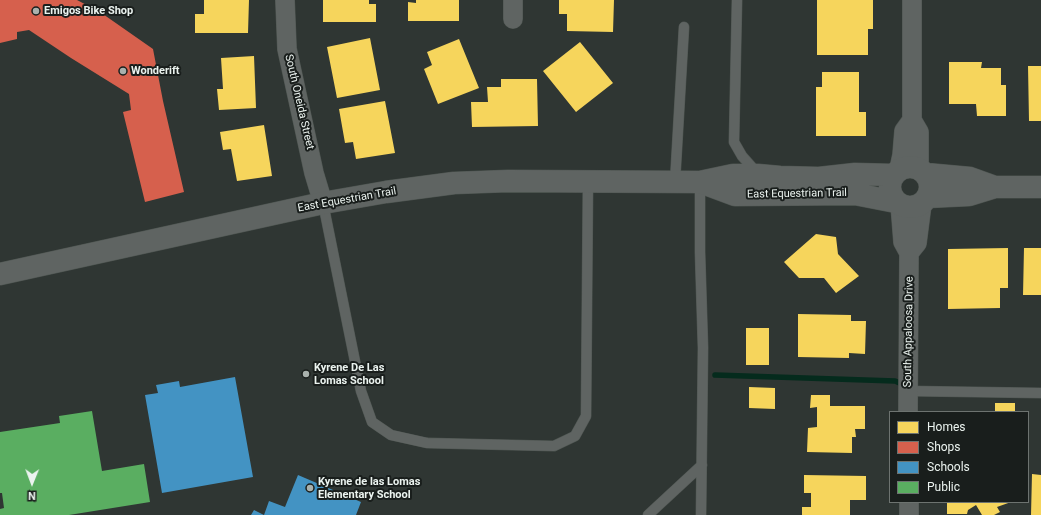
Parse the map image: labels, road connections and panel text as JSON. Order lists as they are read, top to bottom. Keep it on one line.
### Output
{"streets":{"street":["South Oneida Street","East Equestrian Trail","South Appaloosa Drive"]},"crossings":[["South Oneida Street","East Equestrian Trail"],["East Equestrian Trail","South Appaloosa Drive"]],"places":["Emigos Bike Shop","Wonderift","Kyrene De Las Lomas School","Kyrene de las Lomas Elementary School"],"legend":["Homes","Shops","Schools","Public"],"north":"bottom"}
